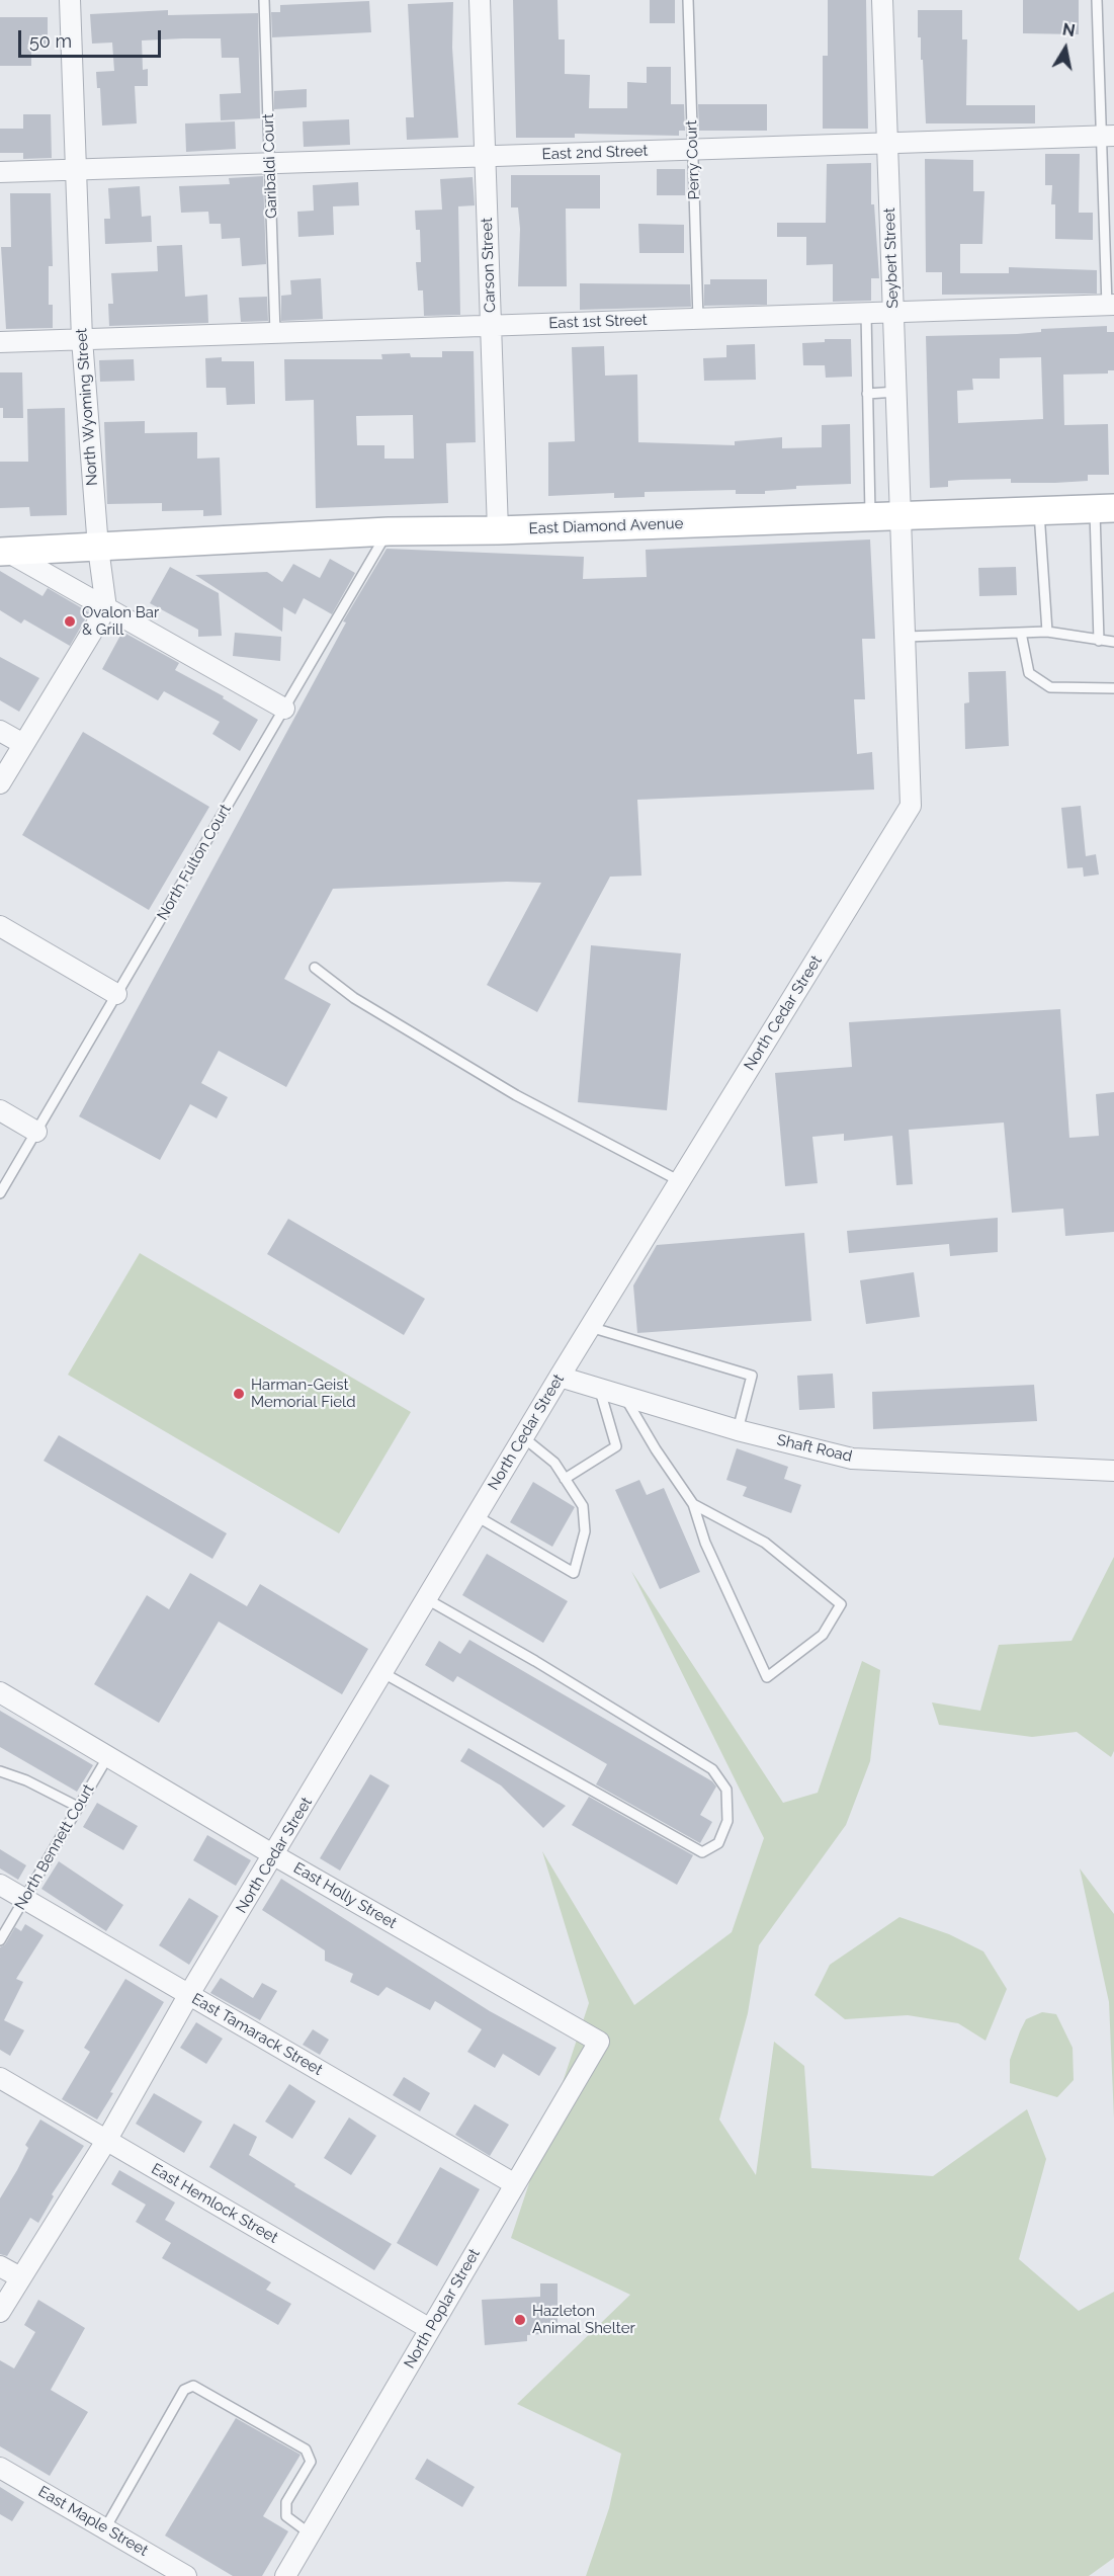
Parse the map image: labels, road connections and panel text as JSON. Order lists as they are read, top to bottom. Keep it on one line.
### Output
{"streets":{"street":["East 2nd Street","Seybert Street","Carson Street","East 1st Street","North Wyoming Street","East Diamond Avenue","North Cedar Street","Shaft Road","East Holly Street","East Tamarack Street","East Hemlock Street","North Poplar Street","East Maple Street"],"lane":["Perry Court","Garibaldi Court","North Fulton Court","North Bennett Court"]},"crossings":[["East 2nd Street","Perry Court"],["East 2nd Street","Garibaldi Court"],["East 2nd Street","Seybert Street"],["East 2nd Street","Carson Street"],["East 2nd Street","North Wyoming Street"],["Perry Court","East 1st Street"],["Garibaldi Court","East 1st Street"],["Seybert Street","East 1st Street"],["Seybert Street","East Diamond Avenue"],["Seybert Street","North Cedar Street"],["Carson Street","East 1st Street"],["Carson Street","East Diamond Avenue"],["East 1st Street","North Wyoming Street"],["North Wyoming Street","East Diamond Avenue"],["East Diamond Avenue","North Fulton Court"],["East Diamond Avenue","North Cedar Street"],["North Cedar Street","Shaft Road"],["North Cedar Street","East Holly Street"],["North Cedar Street","East Tamarack Street"],["North Cedar Street","East Hemlock Street"],["North Bennett Court","East Holly Street"],["North Bennett Court","East Tamarack Street"],["East Holly Street","North Poplar Street"],["East Tamarack Street","North Poplar Street"],["East Hemlock Street","North Poplar Street"]],"places":["Ovalon Bar & Grill","Harman-Geist Memorial Field","Hazleton Animal Shelter"],"scale_bar":"50 m","north":"top"}
